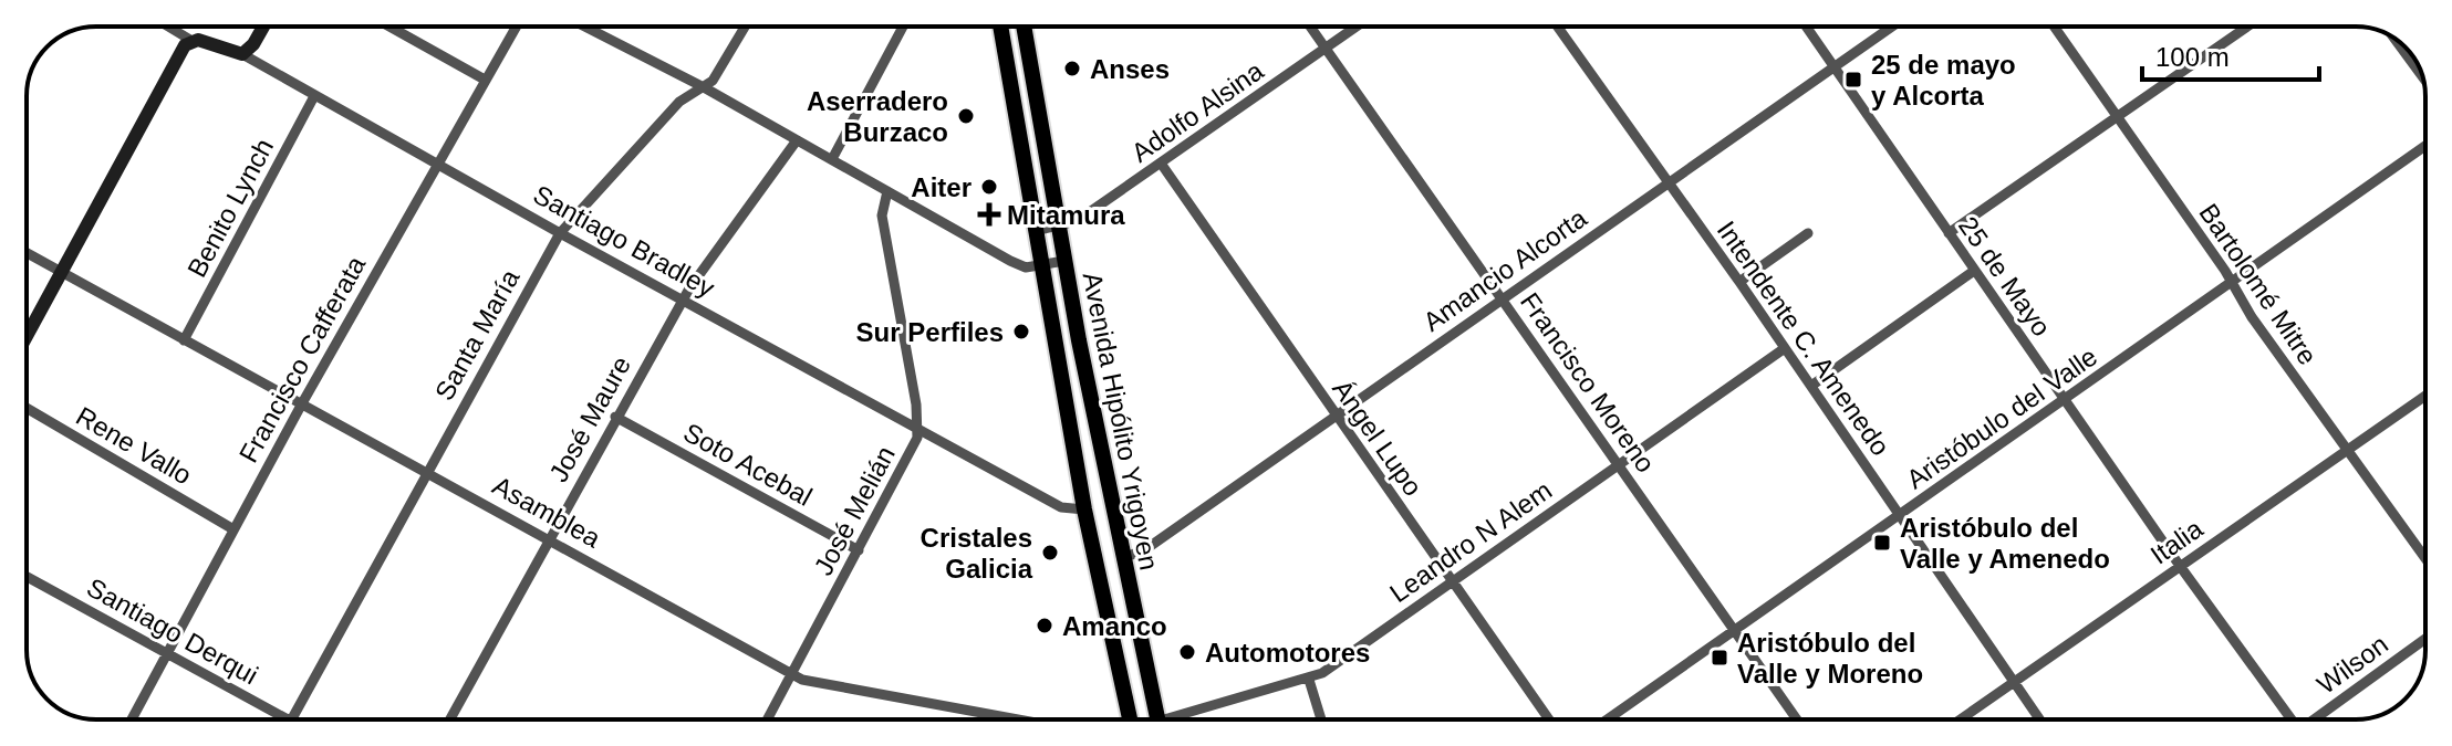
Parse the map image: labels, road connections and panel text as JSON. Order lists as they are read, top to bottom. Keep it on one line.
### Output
{"streets":{"main road":["Avenida Hipólito Yrigoyen"],"street":["Adolfo Alsina","Benito Lynch","Santiago Bradley","Amancio Alcorta","25 de Mayo","Bartolomé Mitre","Santa María","Intendente C. Amenedo","Francisco Cafferata","Francisco Moreno","Aristóbulo del Valle","José Maure","Ángel Lupo","Rene Vallo","Soto Acebal","José Melián","Asamblea","Leandro N Alem","Italia","Santiago Derqui","Wilson"]},"crossings":[["Adolfo Alsina","Francisco Moreno"],["Adolfo Alsina","Avenida Hipólito Yrigoyen"],["Adolfo Alsina","Ángel Lupo"],["Benito Lynch","Santiago Bradley"],["Benito Lynch","Asamblea"],["Santiago Bradley","Santa María"],["Santiago Bradley","Francisco Cafferata"],["Santiago Bradley","José Maure"],["Santiago Bradley","Avenida Hipólito Yrigoyen"],["Santiago Bradley","José Melián"],["Amancio Alcorta","25 de Mayo"],["Amancio Alcorta","Intendente C. Amenedo"],["Amancio Alcorta","Francisco Moreno"],["Amancio Alcorta","Avenida Hipólito Yrigoyen"],["Amancio Alcorta","Ángel Lupo"],["25 de Mayo","Aristóbulo del Valle"],["25 de Mayo","Italia"],["Bartolomé Mitre","Aristóbulo del Valle"],["Bartolomé Mitre","Italia"],["Santa María","Asamblea"],["Intendente C. Amenedo","Aristóbulo del Valle"],["Intendente C. Amenedo","Leandro N Alem"],["Intendente C. Amenedo","Italia"],["Francisco Cafferata","Rene Vallo"],["Francisco Cafferata","Asamblea"],["Francisco Cafferata","Santiago Derqui"],["Francisco Moreno","Aristóbulo del Valle"],["Francisco Moreno","Leandro N Alem"],["José Maure","Soto Acebal"],["José Maure","Asamblea"],["Ángel Lupo","Leandro N Alem"],["Soto Acebal","José Melián"],["José Melián","Asamblea"]],"places":{"other":["Anses","Aserradero Burzaco","Aiter","Sur Perfiles","Cristales Galicia","Amanco","Automotores"],"transit":["25 de mayo y Alcorta","Aristóbulo del Valle y Amenedo","Aristóbulo del Valle y Moreno"],"health":["Mitamura"]},"scale_bar":"100 m"}
